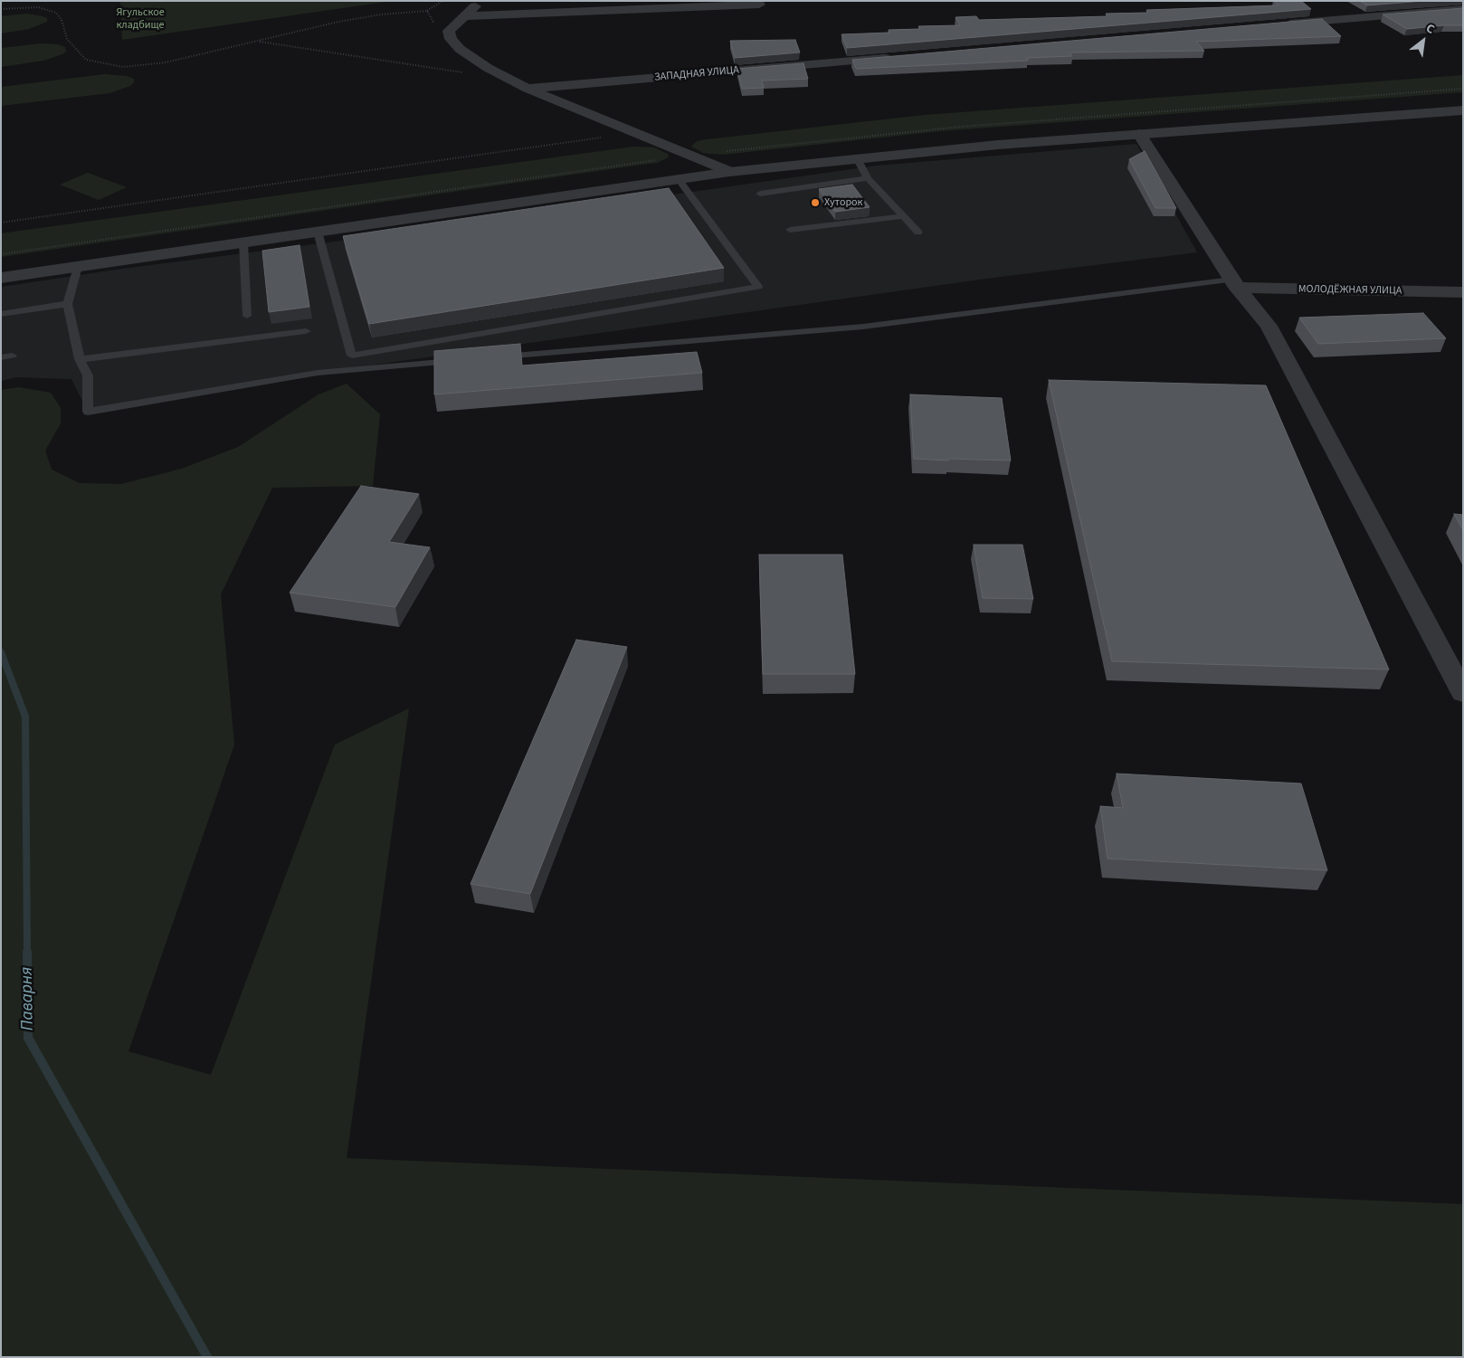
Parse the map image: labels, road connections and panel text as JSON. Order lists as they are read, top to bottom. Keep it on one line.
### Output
{"streets":{"street":["ЗАПАДНАЯ УЛИЦА","МОЛОДЁЖНАЯ УЛИЦА"]},"water":["Паварня"],"parks":["Ягульское кладбище"],"places":["Хуторок"],"north":"top right"}
